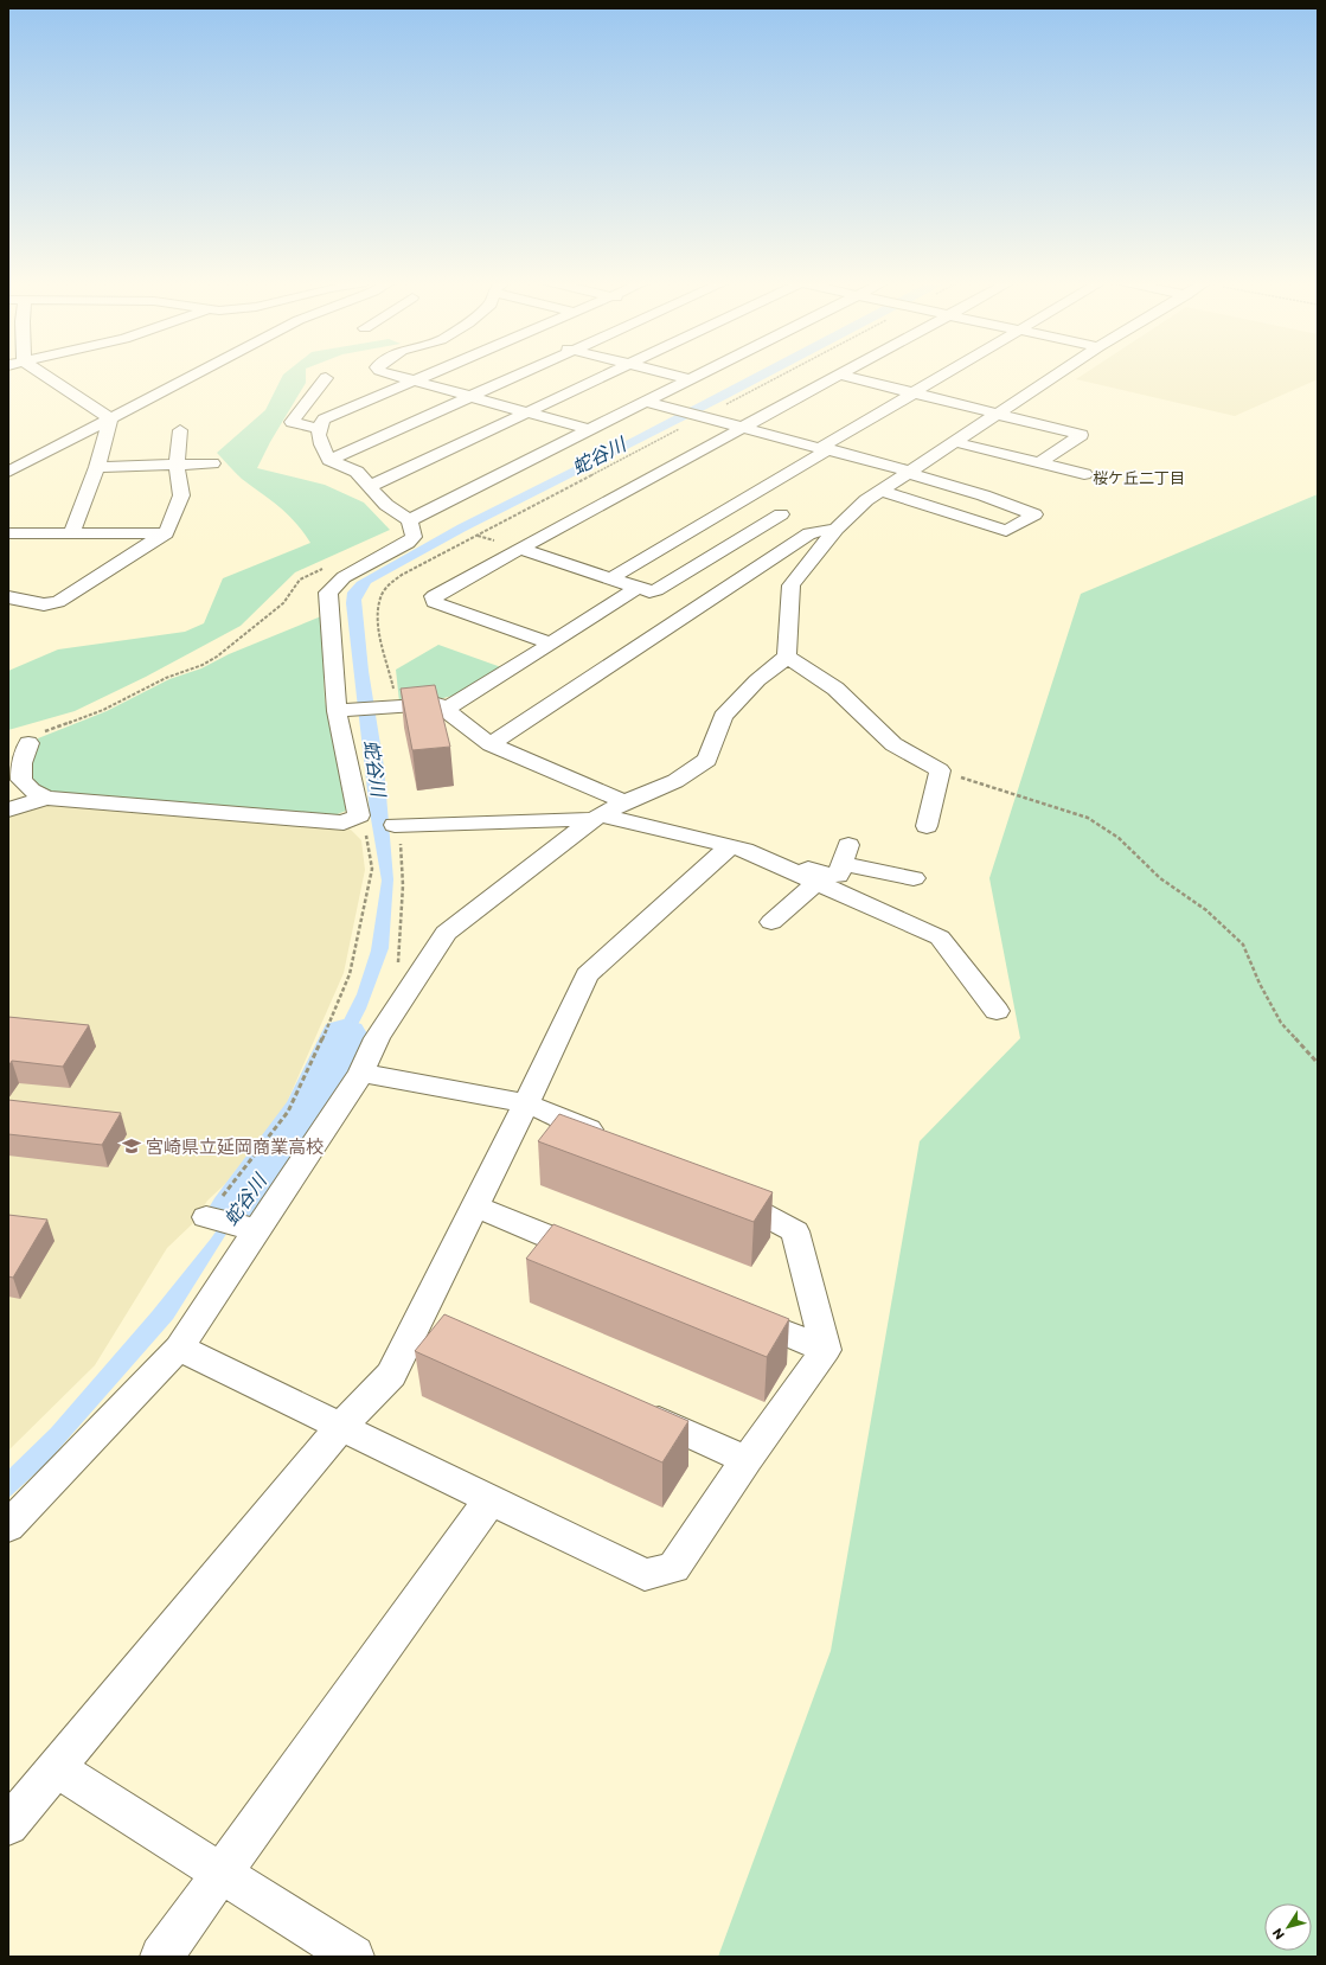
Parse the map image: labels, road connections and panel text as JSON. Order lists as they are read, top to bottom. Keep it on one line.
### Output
{"districts":["桜ケ丘二丁目"],"water":["蛇谷川"],"places":{"school or university":["宮崎県立延岡商業高校"]},"north":"bottom left"}
